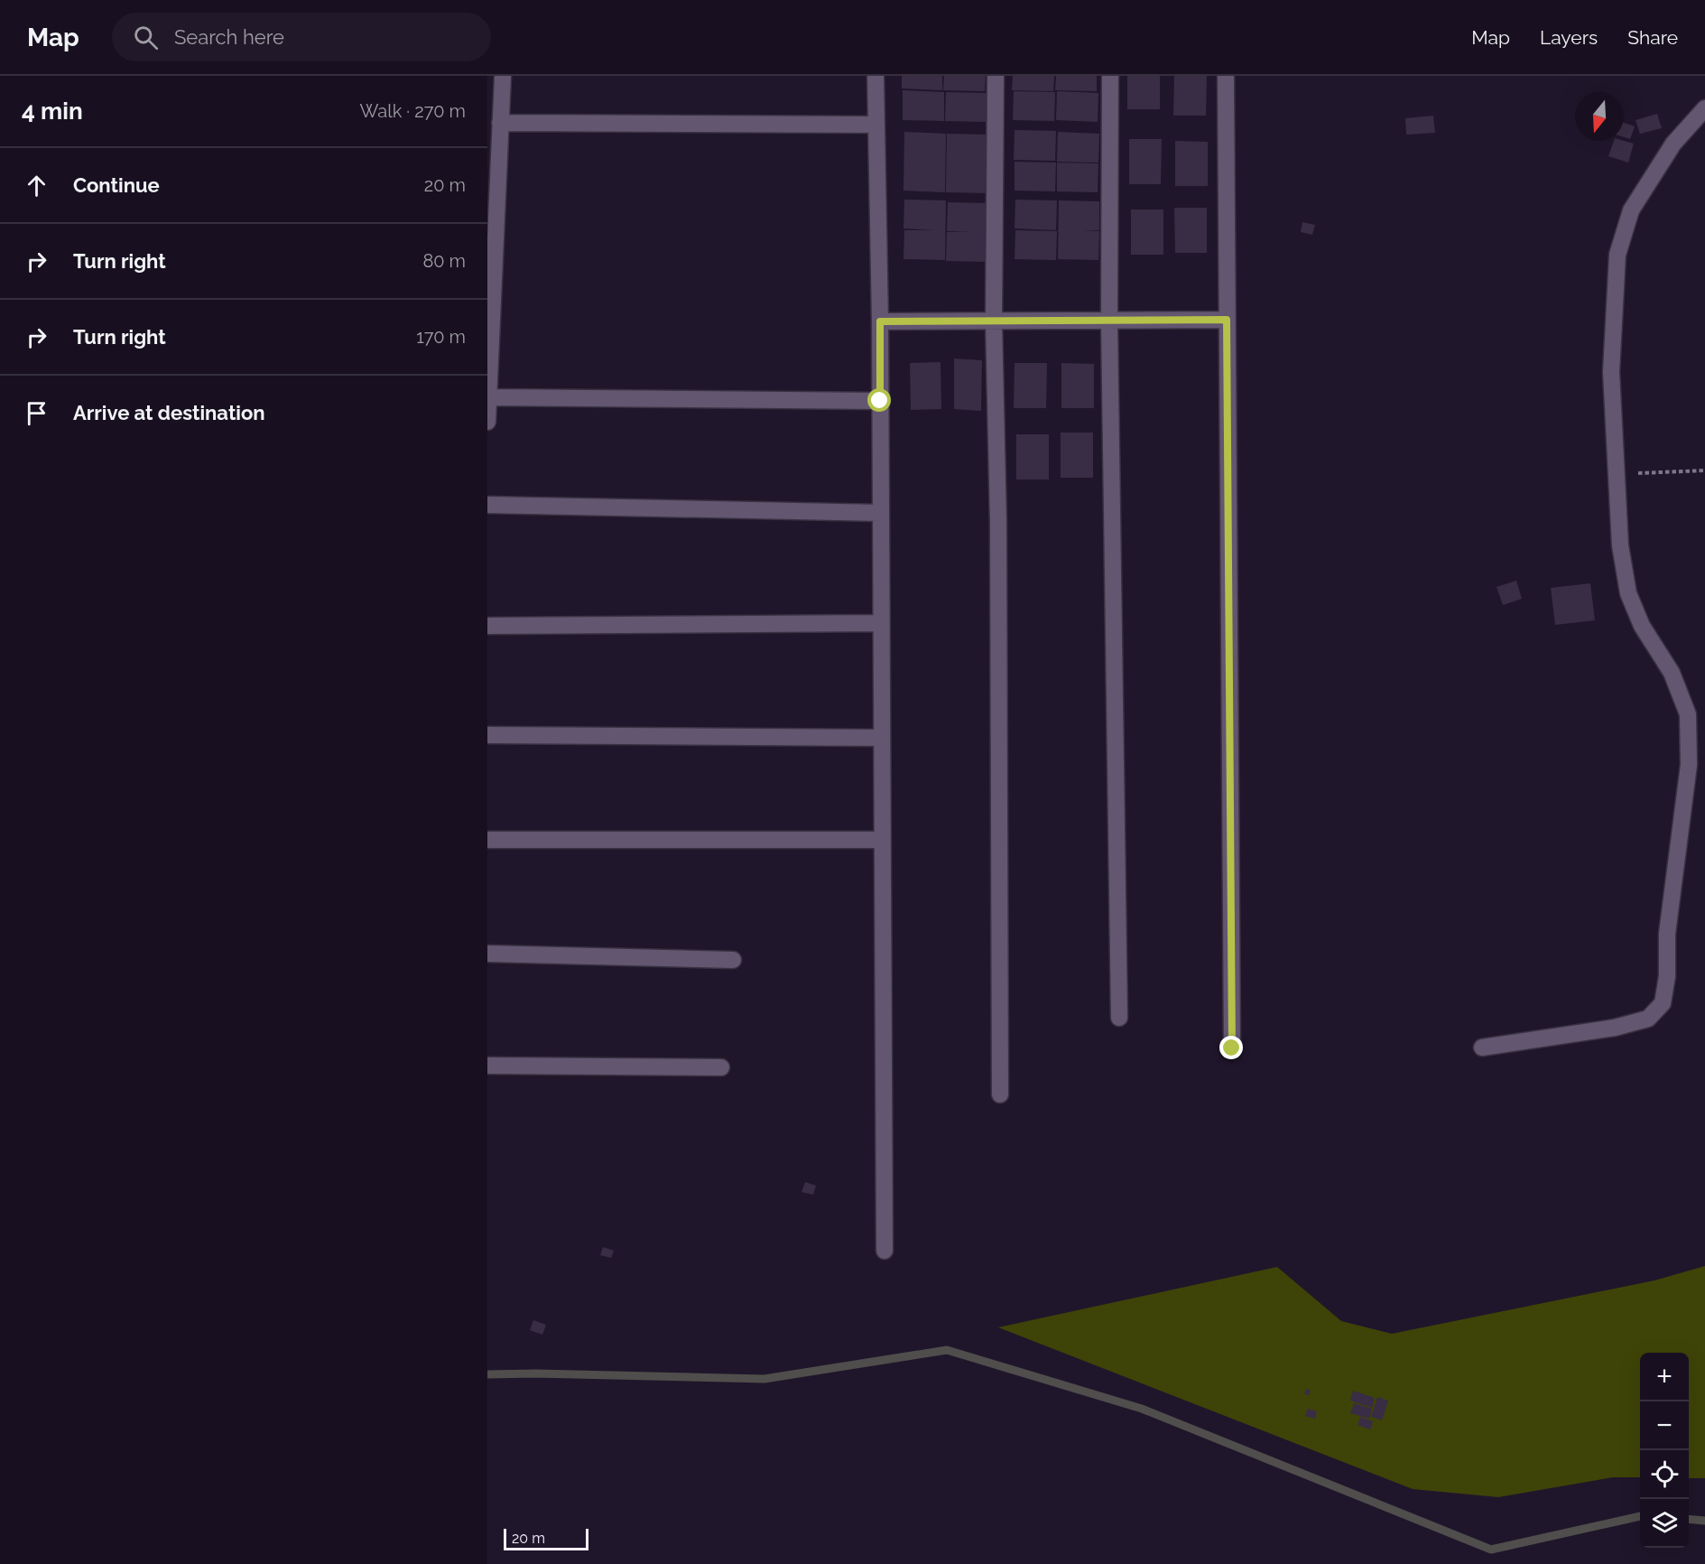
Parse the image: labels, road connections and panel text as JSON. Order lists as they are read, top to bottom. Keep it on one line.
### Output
{"scale_bar":"20 m","north":"bottom","page":{"header":"Map","search":"Search here","nav":["Map","Layers","Share"],"heading":["4 min","Walk · 270 m"],"list":[["Continue","20 m"],["Turn right","80 m"],["Turn right","170 m"],"Arrive at destination"],"map_buttons":["+","−"],"scale":"20 m"}}
